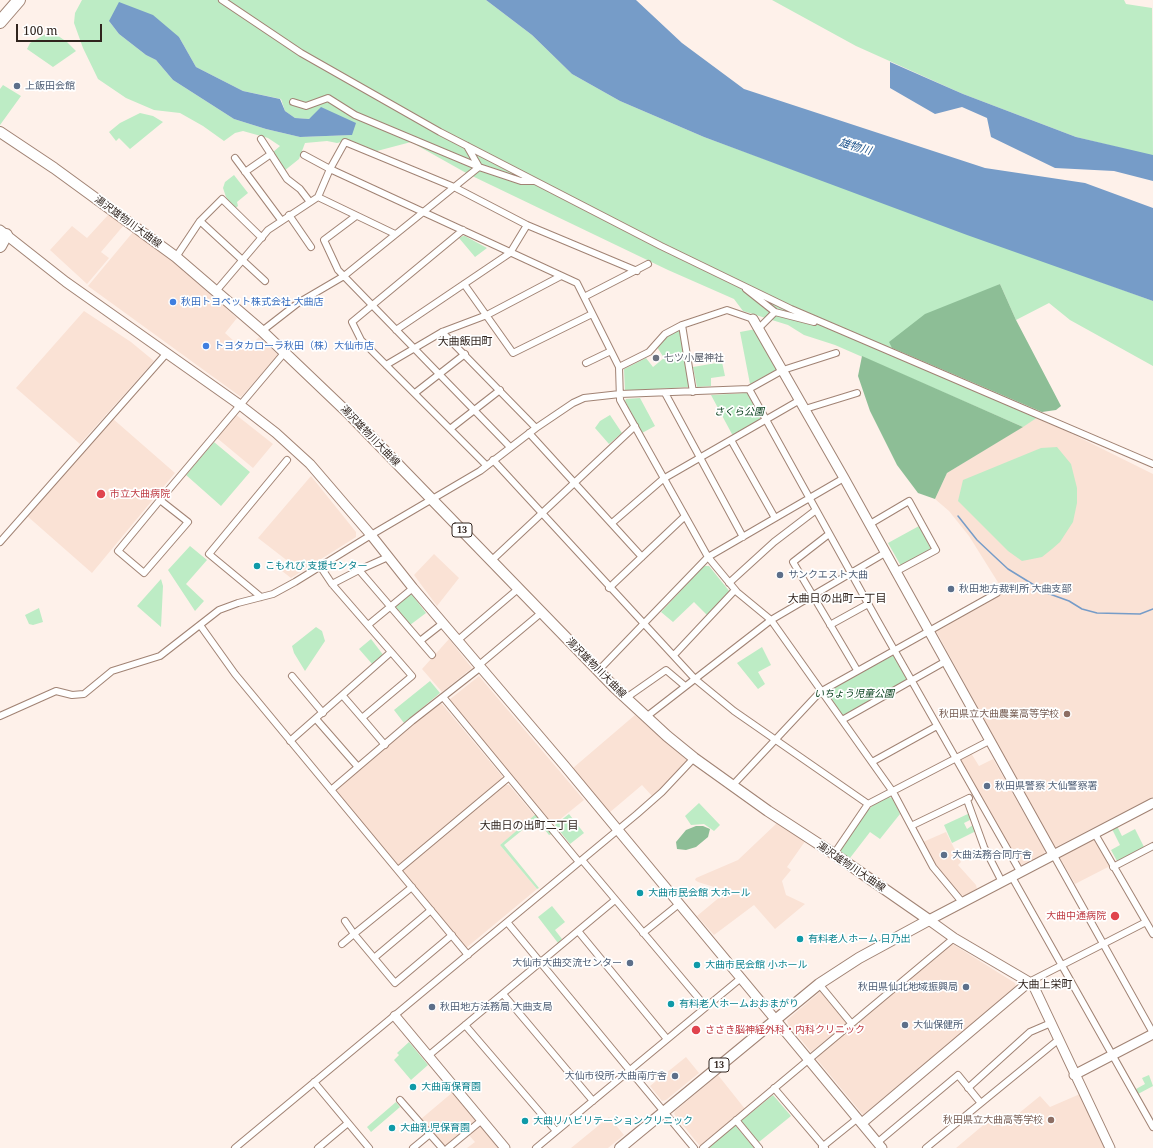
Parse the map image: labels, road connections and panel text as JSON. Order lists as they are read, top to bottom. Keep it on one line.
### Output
{"streets":{"main road":["湯沢雄物川大曲線","13"]},"crossings":[["湯沢雄物川大曲線","13"]],"districts":["大曲飯田町","大曲日の出町一丁目","大曲日の出町二丁目","大曲上栄町"],"water":["雄物川"],"parks":["さくら公園","いちょう児童公園"],"places":["上飯田会館","秋田トヨペット株式会社 大曲店","トヨタカローラ秋田（株）大仙市店","七ツ小屋神社","市立大曲病院","こもれび 支援センター","サンクエスト大曲","秋田地方裁判所 大曲支部","秋田県立大曲農業高等学校","秋田県警察 大仙警察署","大曲法務合同庁舎","大曲市民会館 大ホール","大曲中通病院","有料老人ホーム 日乃出","大仙市大曲交流センター","大曲市民会館 小ホール","秋田県仙北地域振興局","有料老人ホームおおまがり","秋田地方法務局 大曲支局","大仙保健所","ささき脳神経外科・内科クリニック","大仙市役所 大曲南庁舎","大曲南保育園","秋田県立大曲高等学校","大曲リハビリテーションクリニック","大曲乳児保育園"],"scale_bar":"100 m"}
